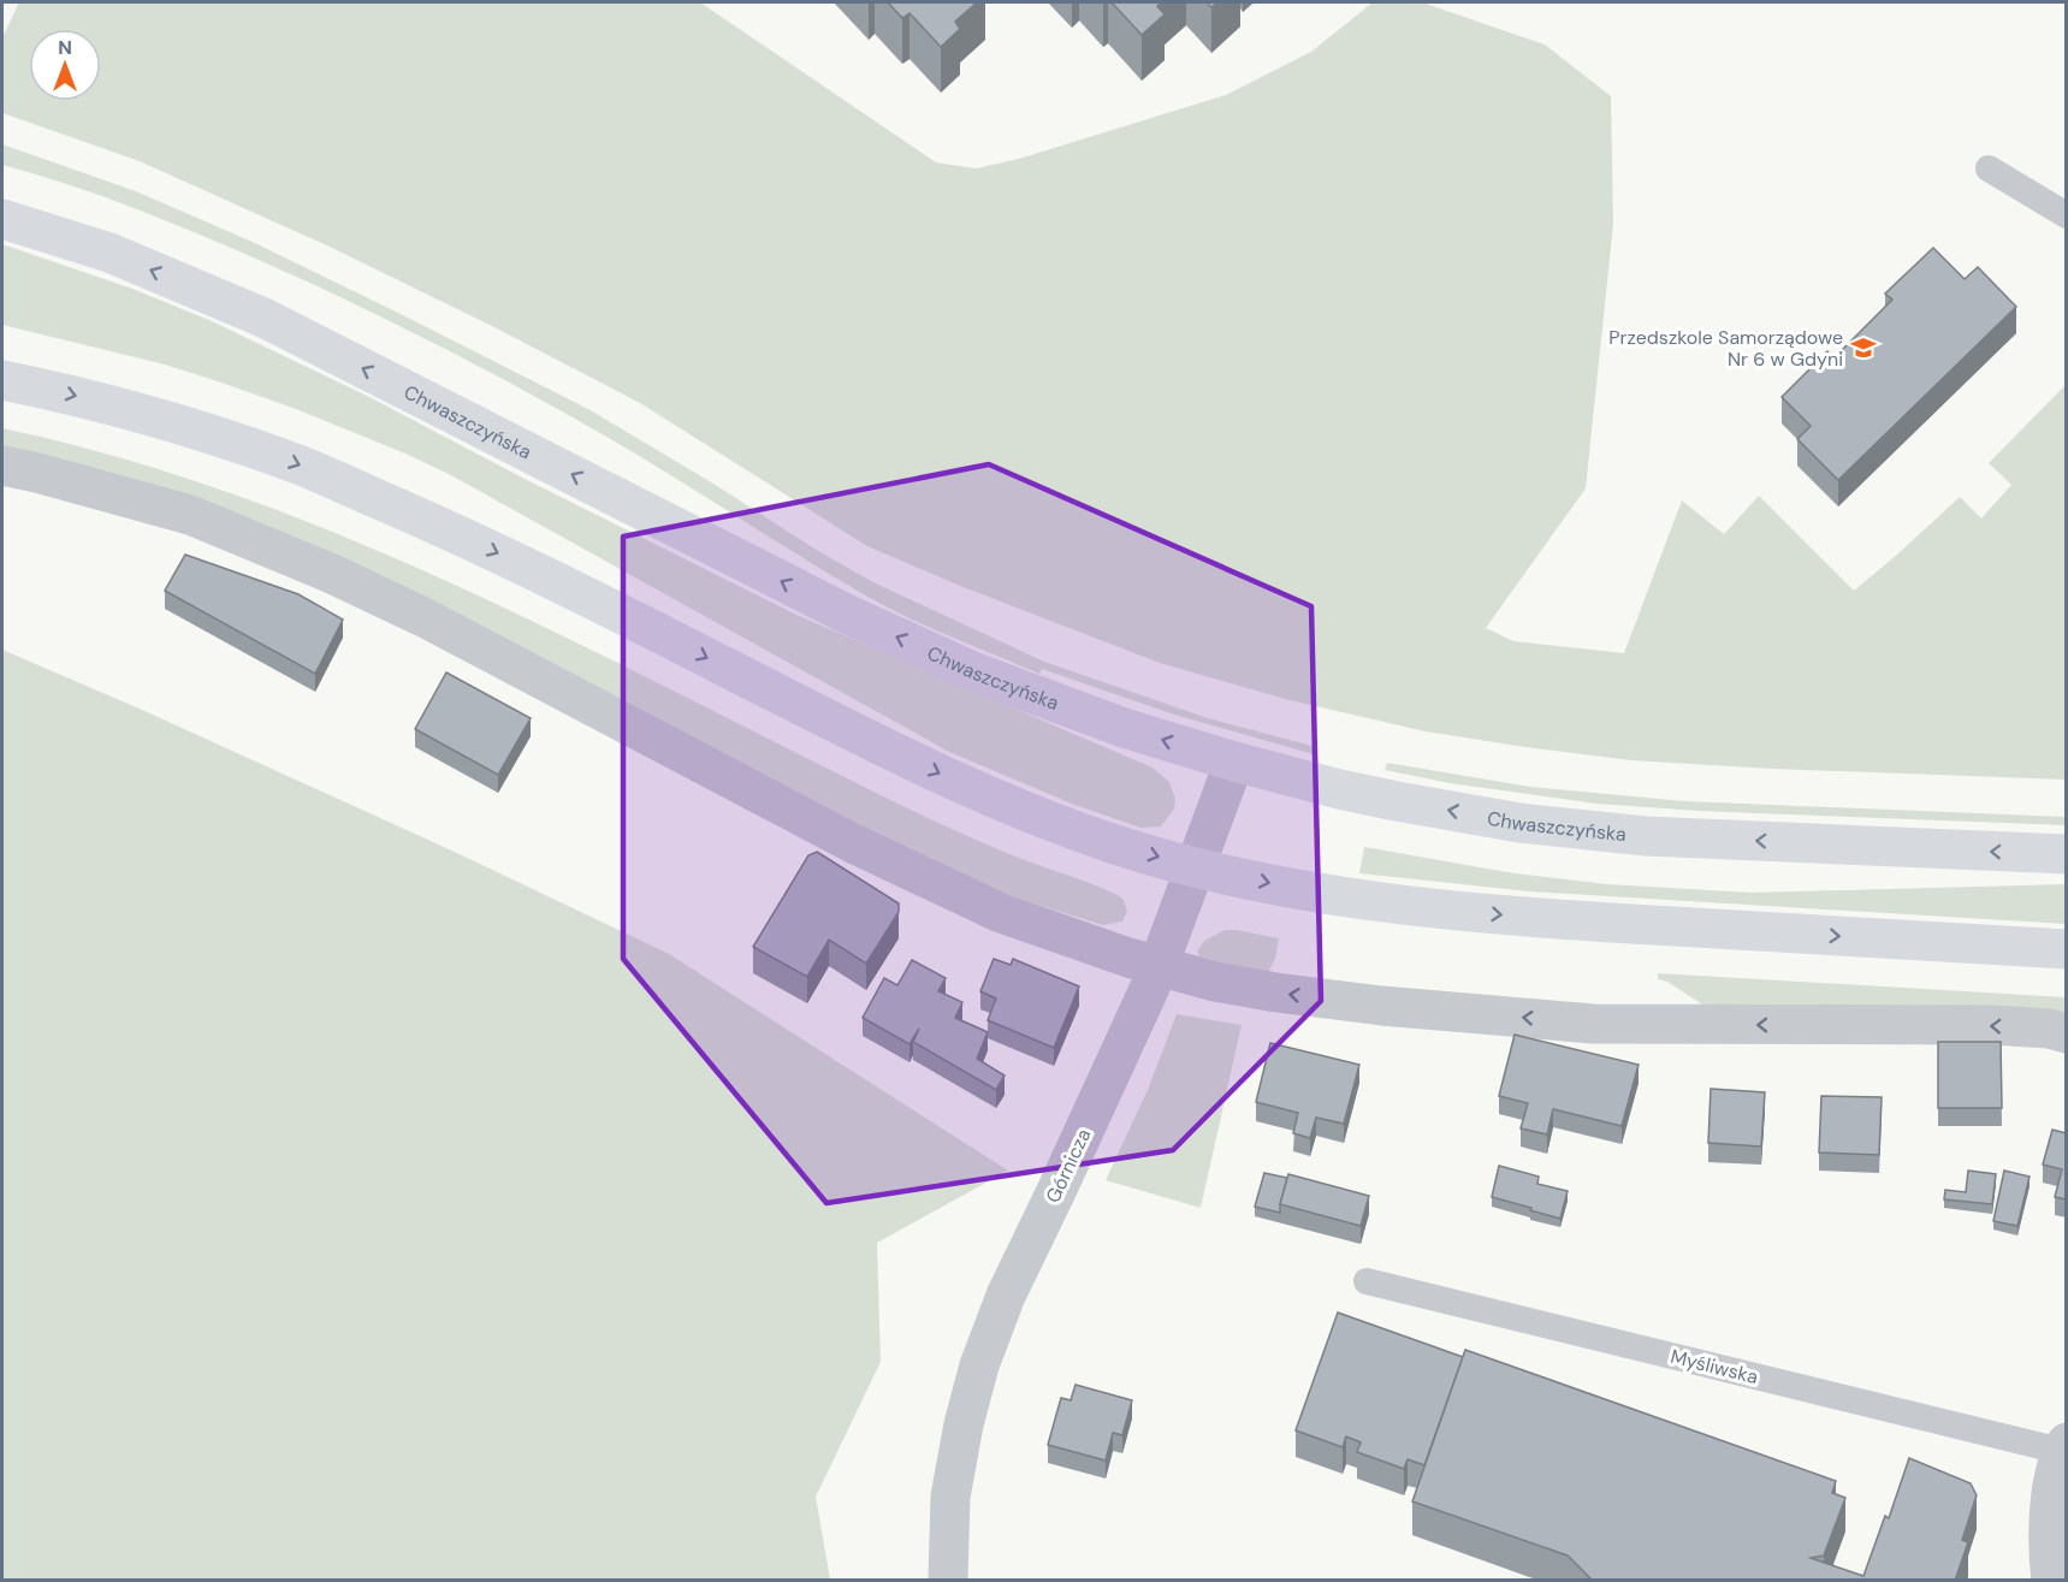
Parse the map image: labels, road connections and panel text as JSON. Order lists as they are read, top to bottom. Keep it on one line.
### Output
{"streets":{"main road":["Chwaszczyńska"],"street":["Górnicza","Myśliwska"]},"crossings":[["Chwaszczyńska","Górnicza"]],"places":{"school or university":["Przedszkole Samorządowe Nr 6 w Gdyni"]},"north":"top"}
